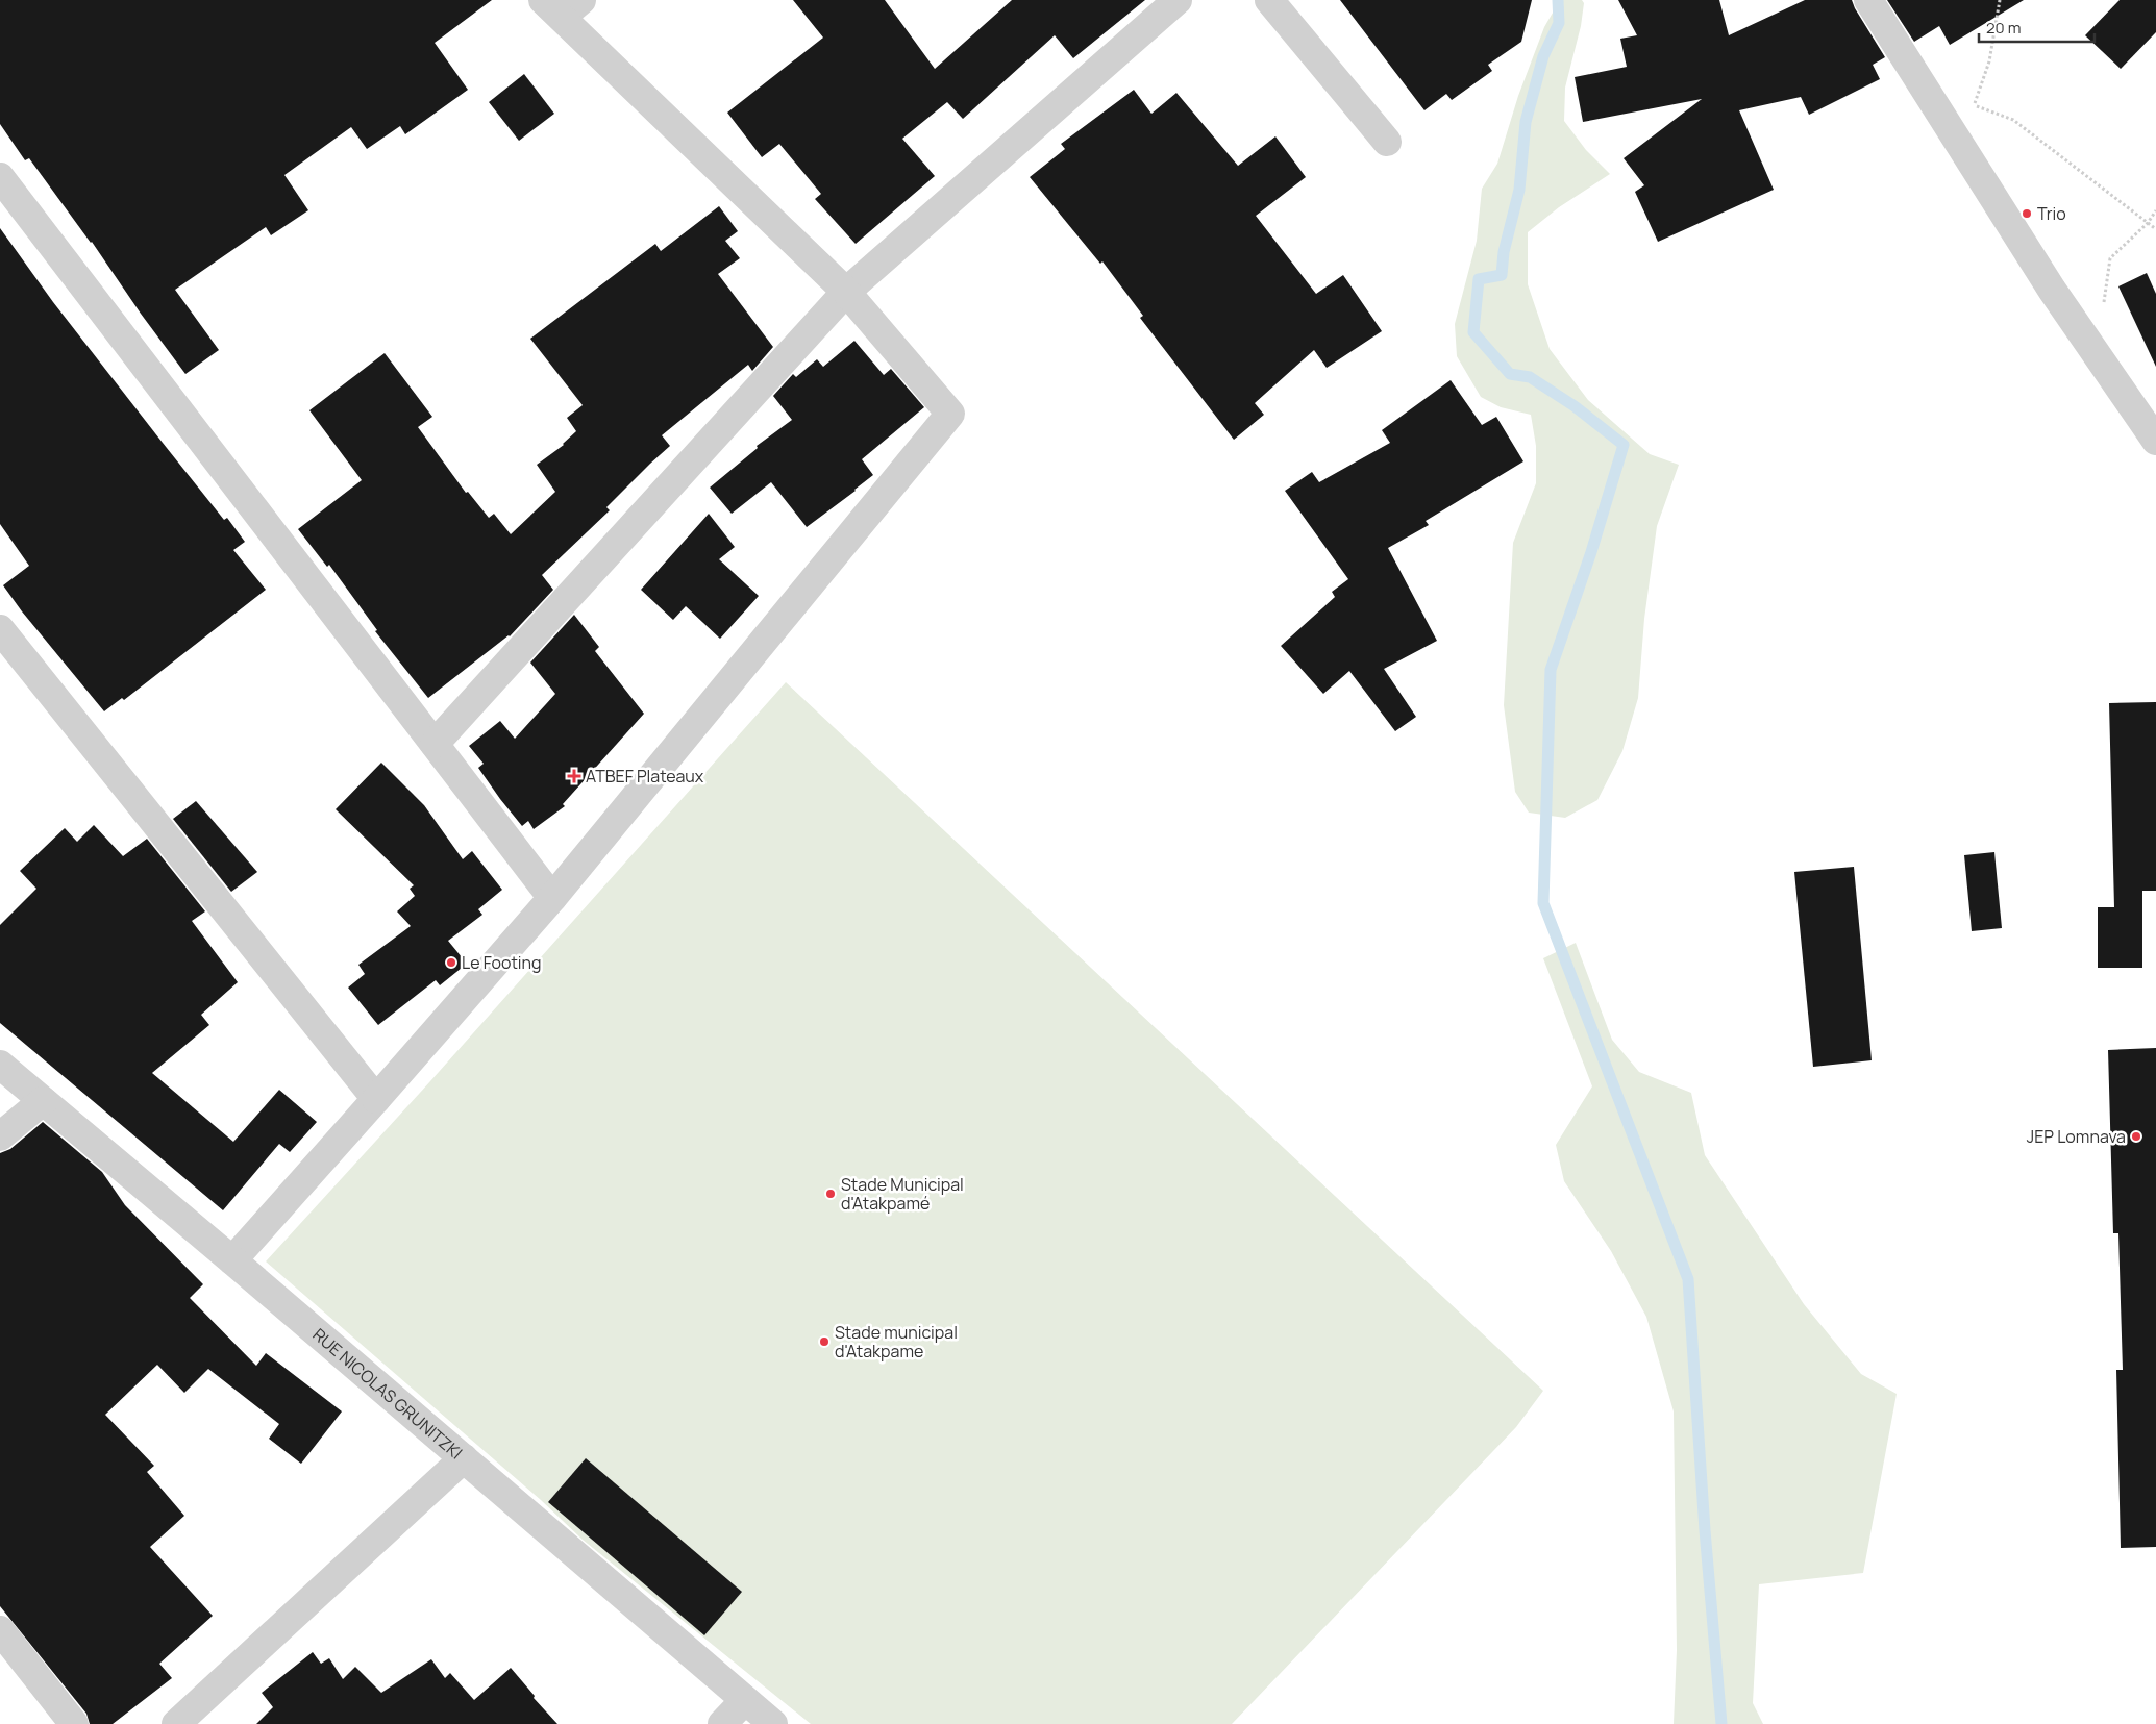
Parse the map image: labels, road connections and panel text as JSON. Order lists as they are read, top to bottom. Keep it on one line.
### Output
{"streets":{"street":["RUE NICOLAS GRUNITZKI"]},"places":{"other":["Trio","Le Footing","JEP Lomnava","Stade Municipal d'Atakpamé","Stade municipal d'Atakpame"],"health":["ATBEF Plateaux"]},"scale_bar":"20 m"}
